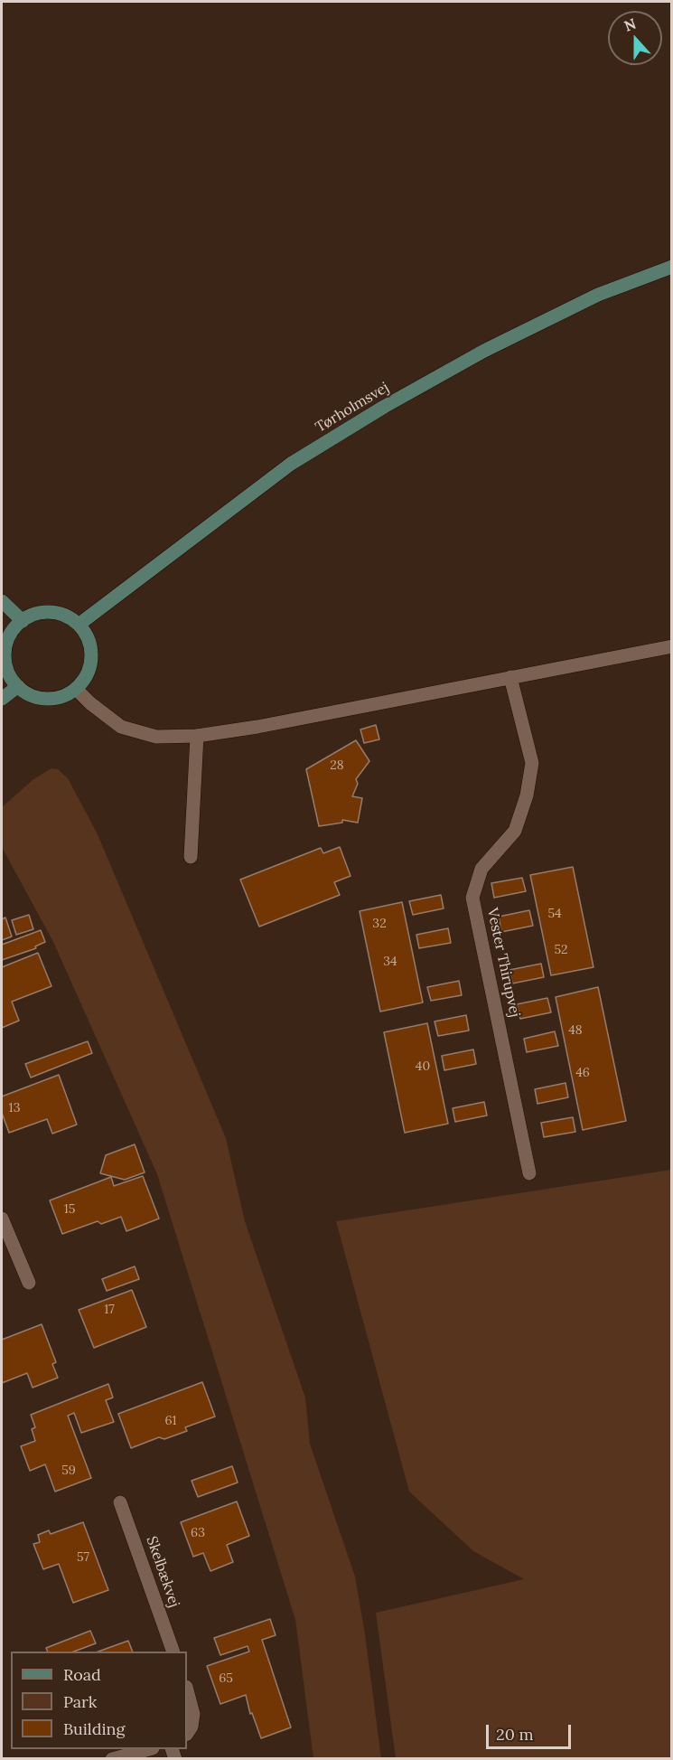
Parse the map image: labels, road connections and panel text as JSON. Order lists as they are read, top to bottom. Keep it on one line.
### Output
{"streets":{"street":["Tørholmsvej","Vester Thirupvej","Skelbækvej"]},"house_numbers":["28","54","32","52","34","48","40","46","13","15","17","61","59","63","57","65"],"legend":["Road","Park","Building"],"scale_bar":"20 m","north":"top"}
